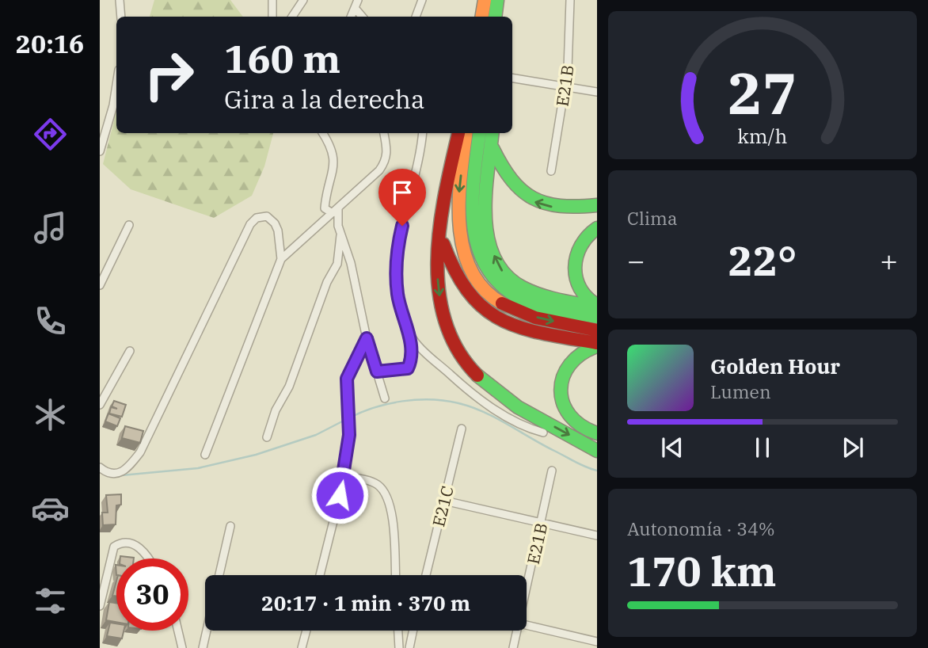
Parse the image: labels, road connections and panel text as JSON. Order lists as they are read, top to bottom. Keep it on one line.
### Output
{"streets":{"street":["E21B","E21C"]},"page":{"tabs":"20:16","turn":["160 m","Gira a la derecha"],"tile":["Clima",["Autonomía · 34%","170 km"]],"heat":["−","22°","+"],"song":["Golden Hour","Lumen"],"limit":"30","trip":"20:17 · 1 min · 370 m","gauge":["27","km/h"]}}
